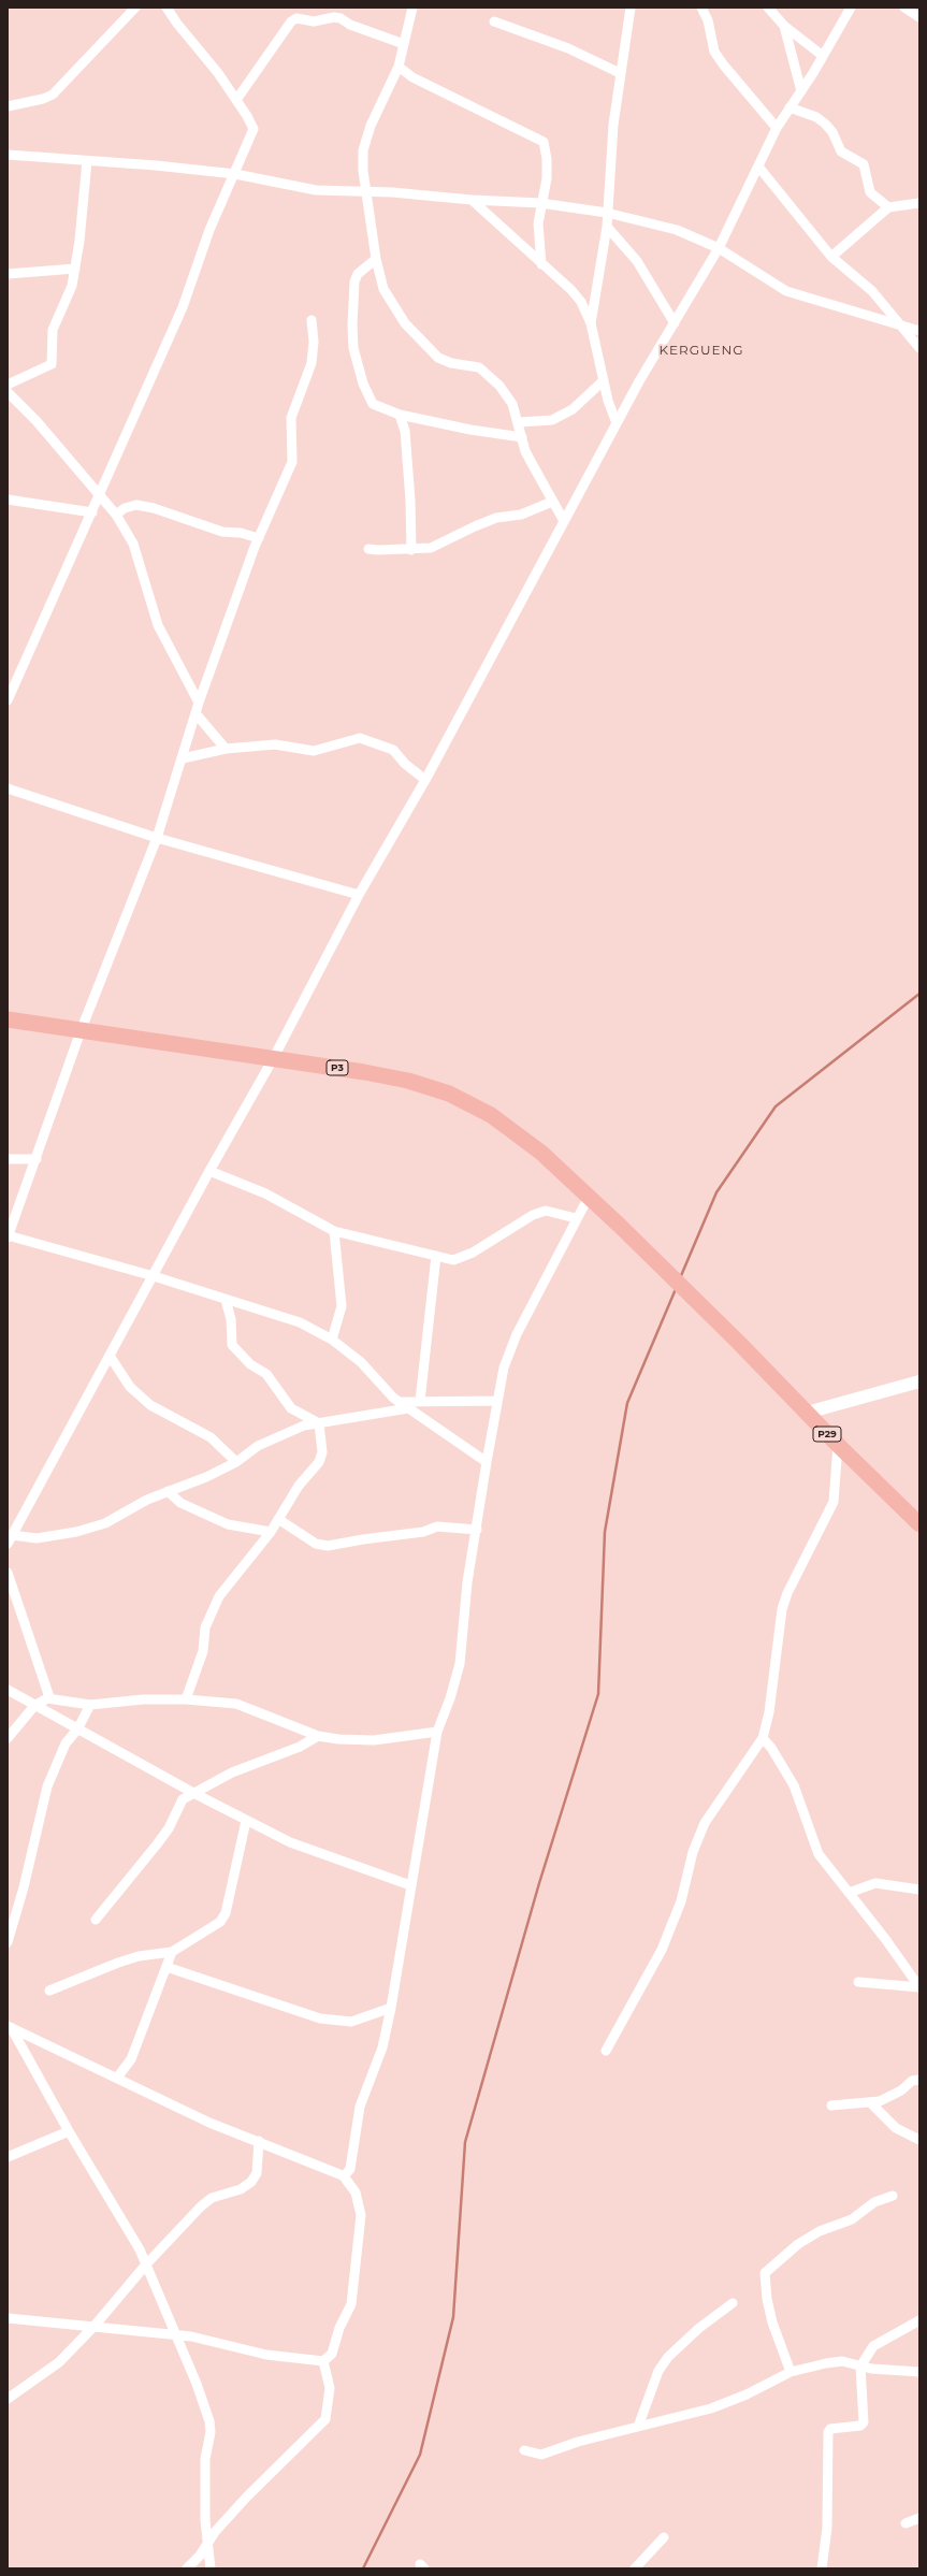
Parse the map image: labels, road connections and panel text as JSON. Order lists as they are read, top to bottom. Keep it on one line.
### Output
{"streets":{"main road":["P3","P29"]},"crossings":[["P3","P29"]],"districts":["KERGUENG"]}
